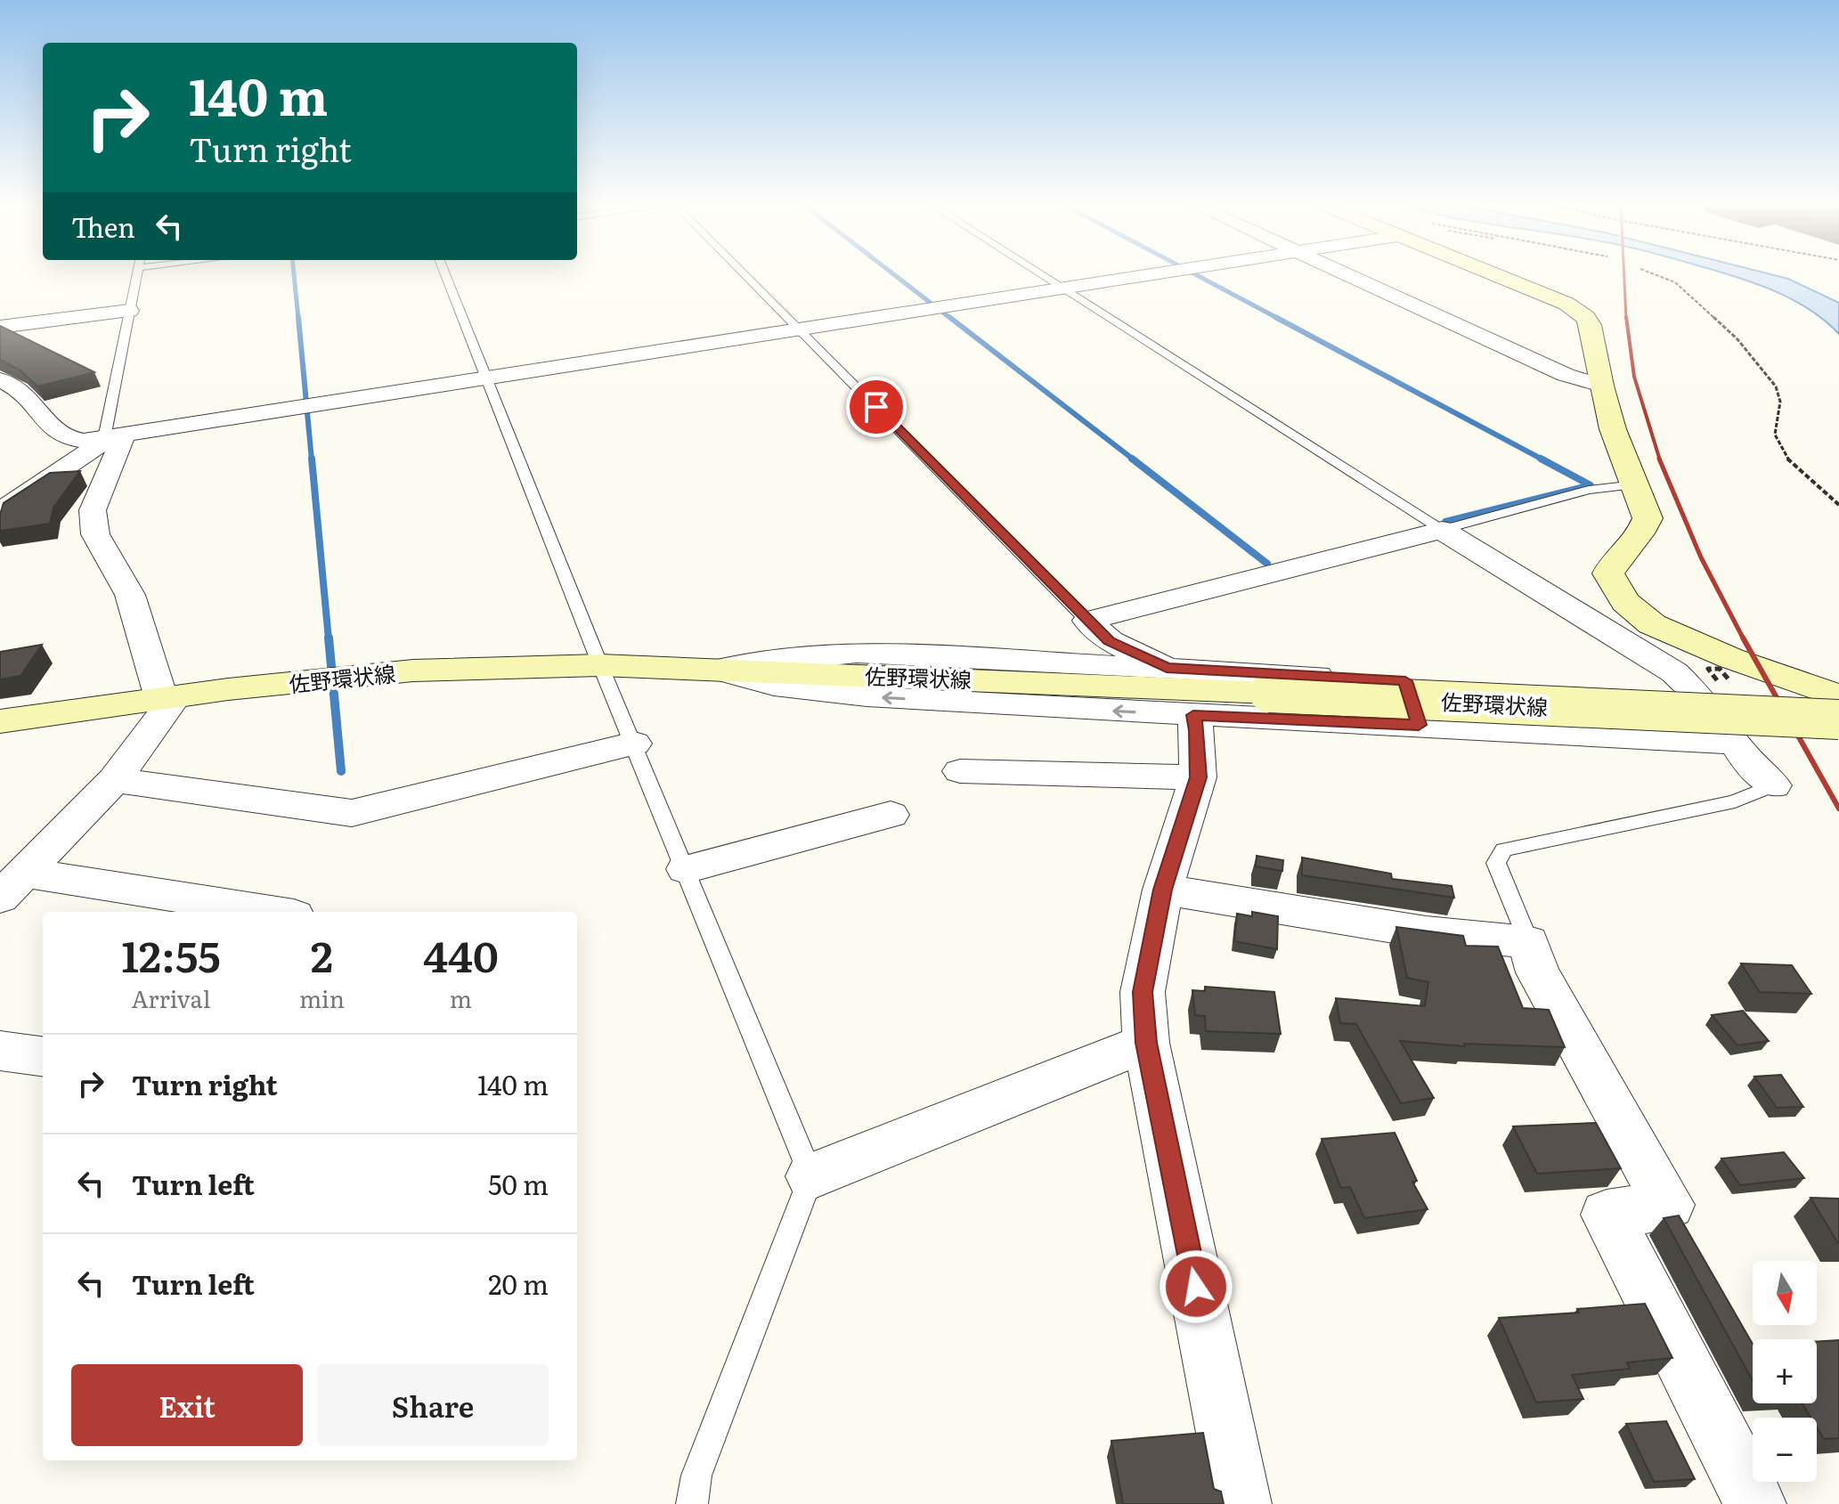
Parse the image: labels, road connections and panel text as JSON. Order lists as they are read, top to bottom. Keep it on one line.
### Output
{"streets":{"street":["佐野環状線"]},"north":"bottom","page":{"turn":["140 m","Turn right"],"then":"Then","eta":["12:55","Arrival","2","min","440","m"],"list":[{"name":"Turn right","value":"140 m"},{"name":"Turn left","value":"50 m"},{"name":"Turn left","value":"20 m"}],"map_buttons":["+","−"],"buttons":["Exit","Share"]}}
